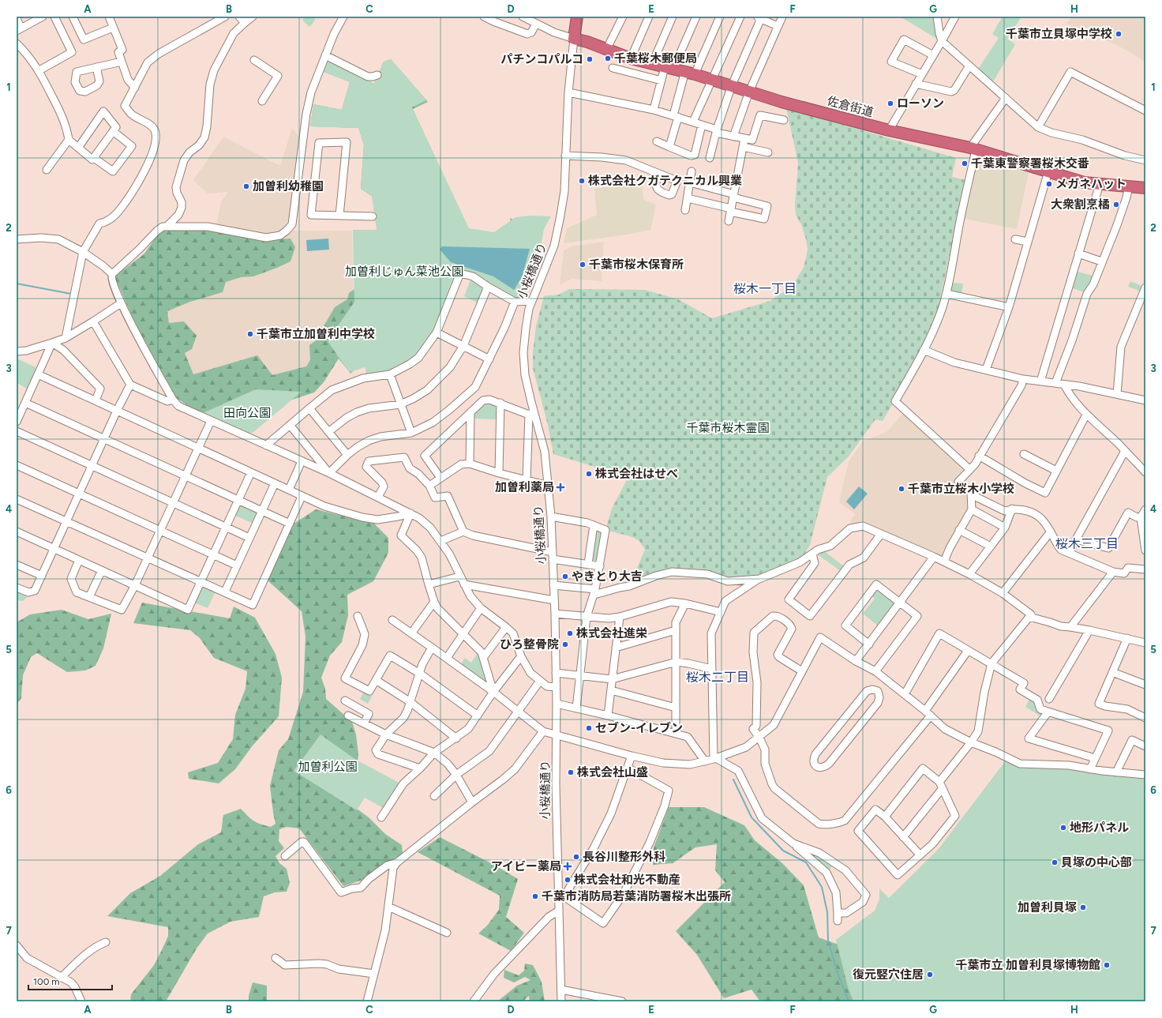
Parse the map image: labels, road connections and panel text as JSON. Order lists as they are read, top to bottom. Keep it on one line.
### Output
{"streets":{"highway":["佐倉街道"],"street":["小桜橋通り"]},"crossings":[["佐倉街道","小桜橋通り"]],"districts":["桜木一丁目","桜木三丁目","桜木二丁目"],"parks":["加曽利じゅん菜池公園","田向公園","千葉市桜木霊園","加曽利公園"],"places":{"other":["千葉市立貝塚中学校","千葉桜木郵便局","パチンコパルコ","ローソン","千葉東警察署桜木交番","株式会社クガテクニカル興業","メガネハット","加曽利幼稚園","大衆割烹橘","千葉市桜木保育所","千葉市立加曽利中学校","株式会社はせべ","千葉市立桜木小学校","やきとり大吉","株式会社進栄","ひろ整骨院","セブン-イレブン","株式会社山盛","地形パネル","長谷川整形外科","貝塚の中心部","株式会社和光不動産","千葉市消防局若葉消防署桜木出張所","加曽利貝塚","千葉市立 加曽利貝塚博物館","復元竪穴住居"],"health":["加曽利薬局","アイビー薬局"]},"scale_bar":"100 m","grid":{"columns":["A","B","C","D","E","F","G","H"],"rows":["1","2","3","4","5","6","7"]}}
